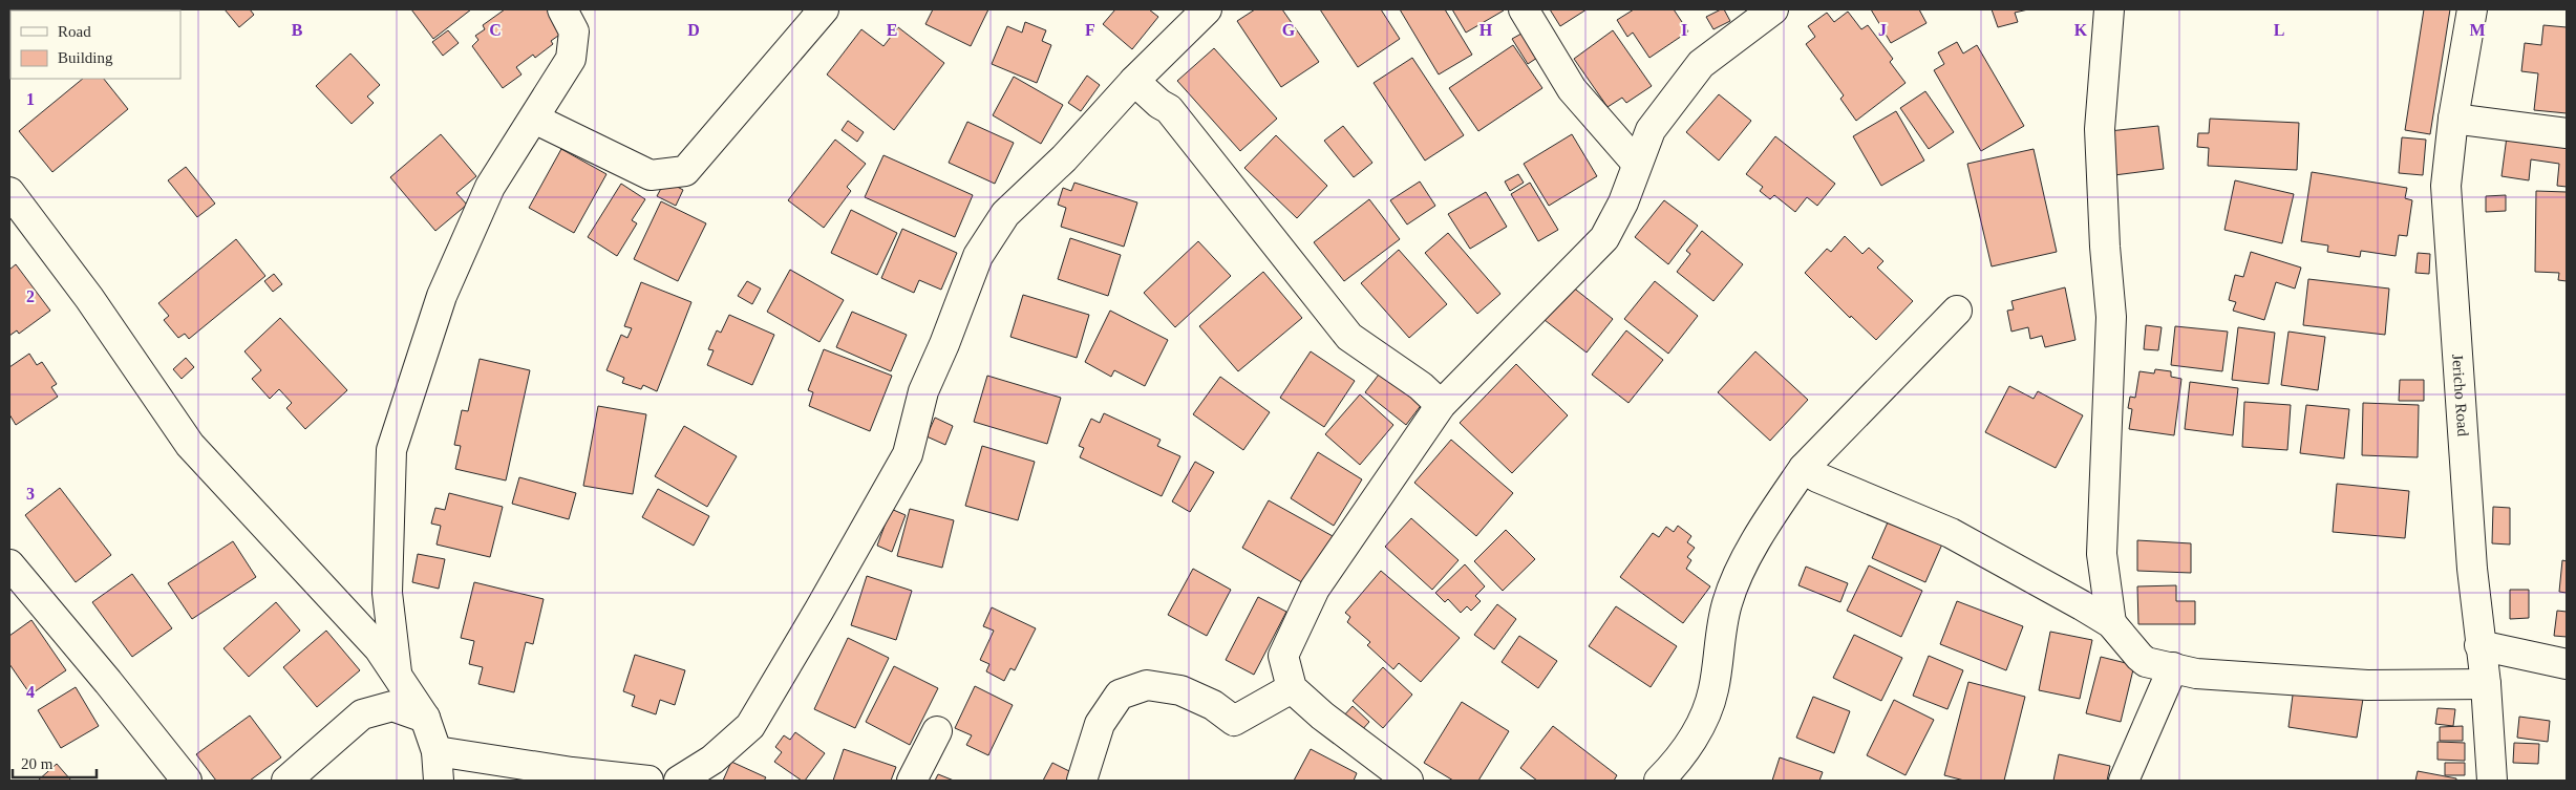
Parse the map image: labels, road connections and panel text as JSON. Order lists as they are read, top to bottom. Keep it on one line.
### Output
{"streets":{"street":["Jericho Road"]},"legend":["Road","Building"],"scale_bar":"20 m","grid":{"columns":["B","C","D","E","F","G","H","I","J","K","L","M"],"rows":["1","2","3","4"]}}
